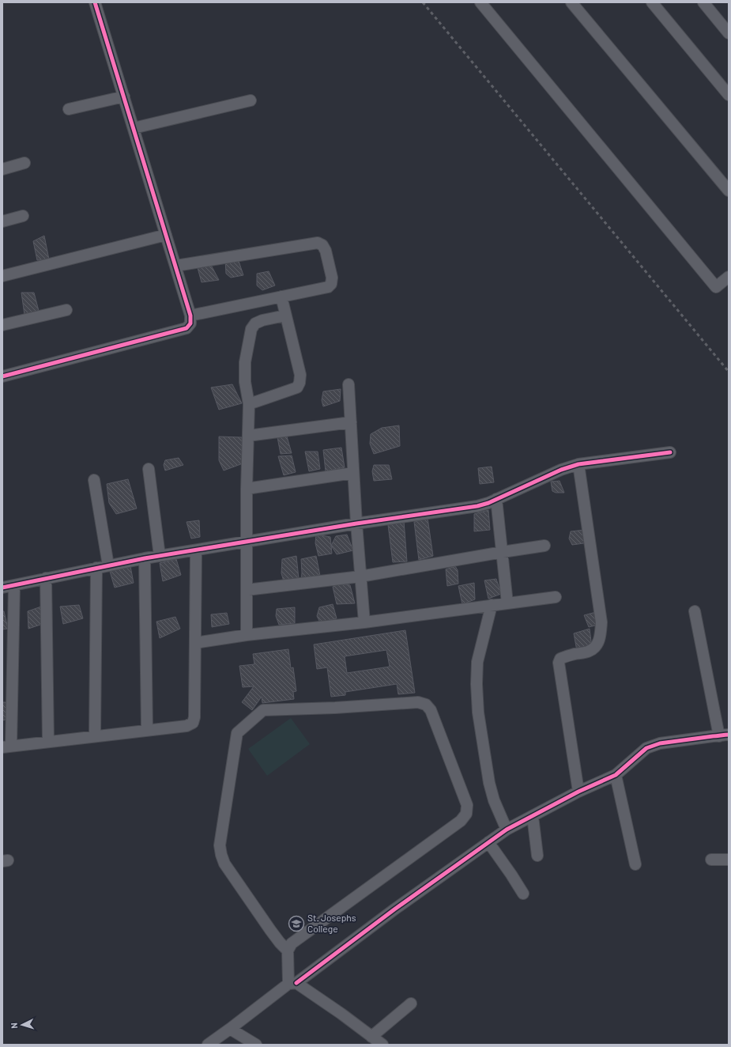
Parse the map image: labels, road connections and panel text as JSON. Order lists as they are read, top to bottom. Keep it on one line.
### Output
{"places":{"school or university":["St. Josephs College"]},"north":"left"}
